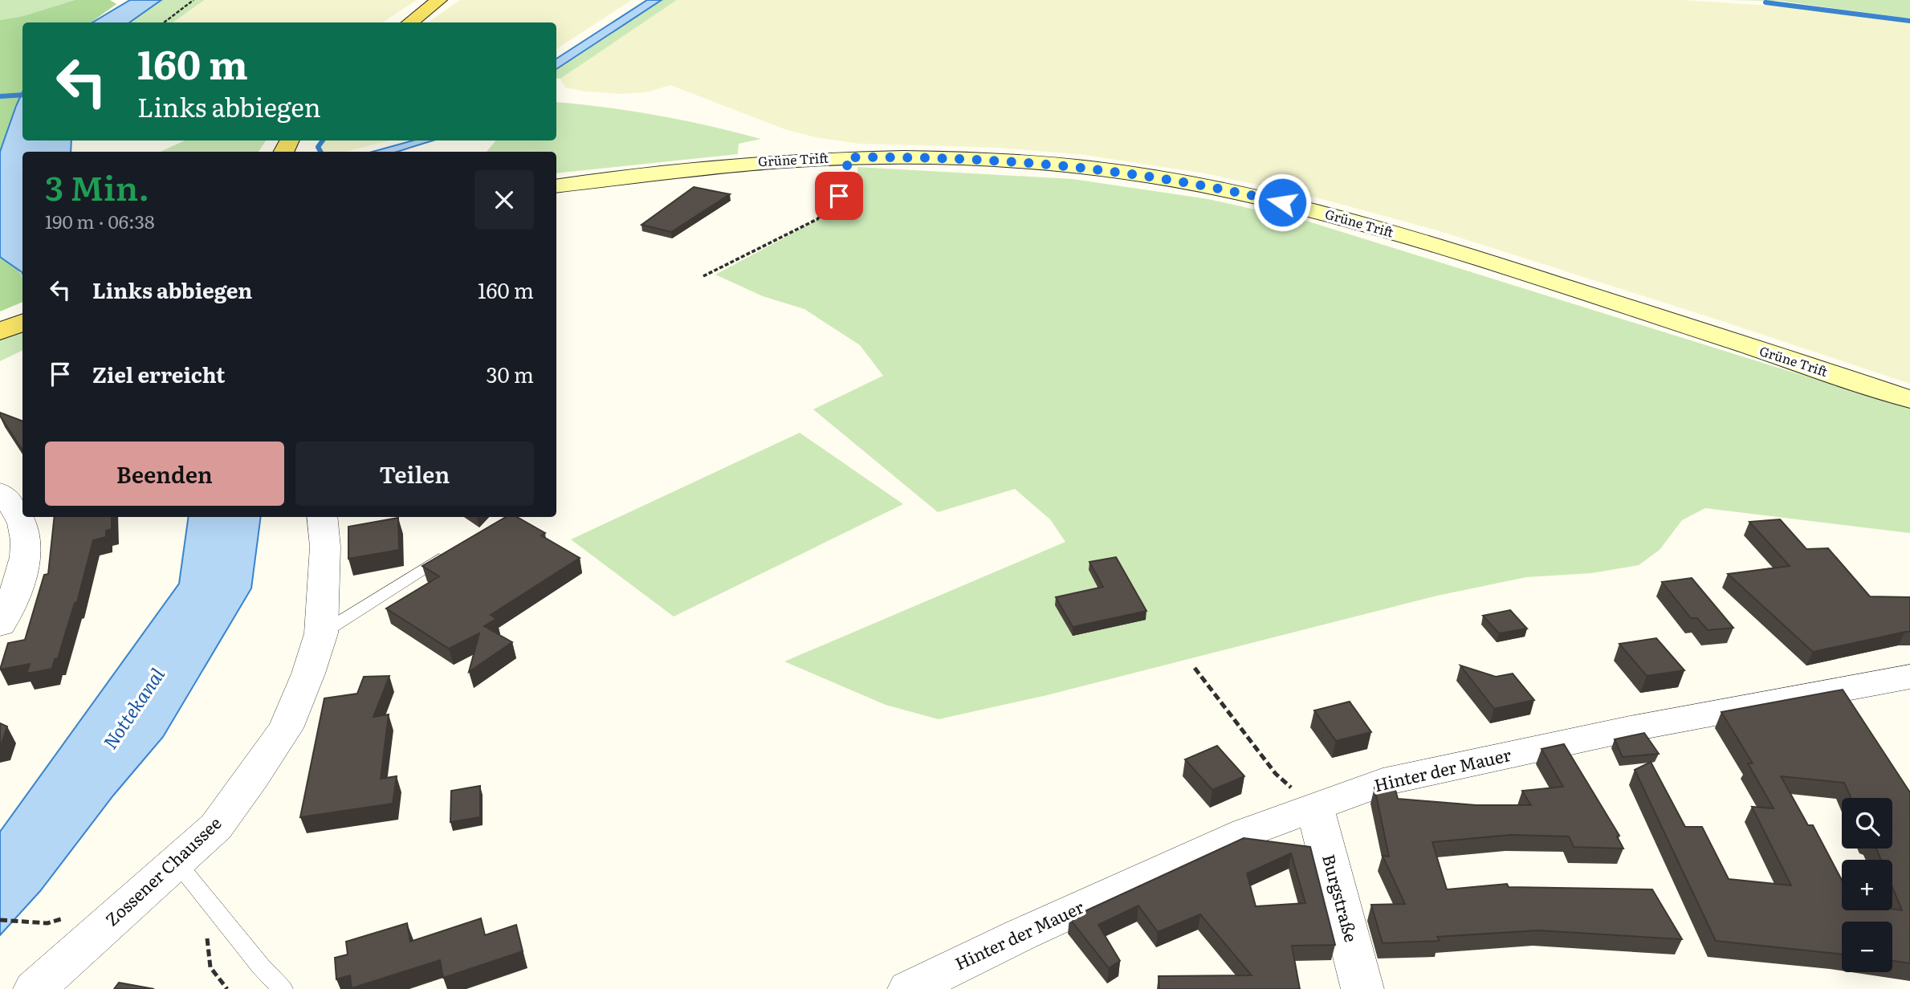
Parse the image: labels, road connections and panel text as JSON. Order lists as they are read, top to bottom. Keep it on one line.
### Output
{"streets":{"main road":["Grüne Trift"],"street":["Hinter der Mauer","Zossener Chaussee","Burgstraße"]},"crossings":[["Hinter der Mauer","Burgstraße"]],"water":["Nottekanal"],"page":{"turn":["160 m","Links abbiegen"],"heading":["3 Min.","190 m · 06:38"],"list":[{"name":"Links abbiegen","value":"160 m"},{"name":"Ziel erreicht","value":"30 m"}],"buttons":["Beenden","Teilen"],"map_buttons":["+","−"]}}
